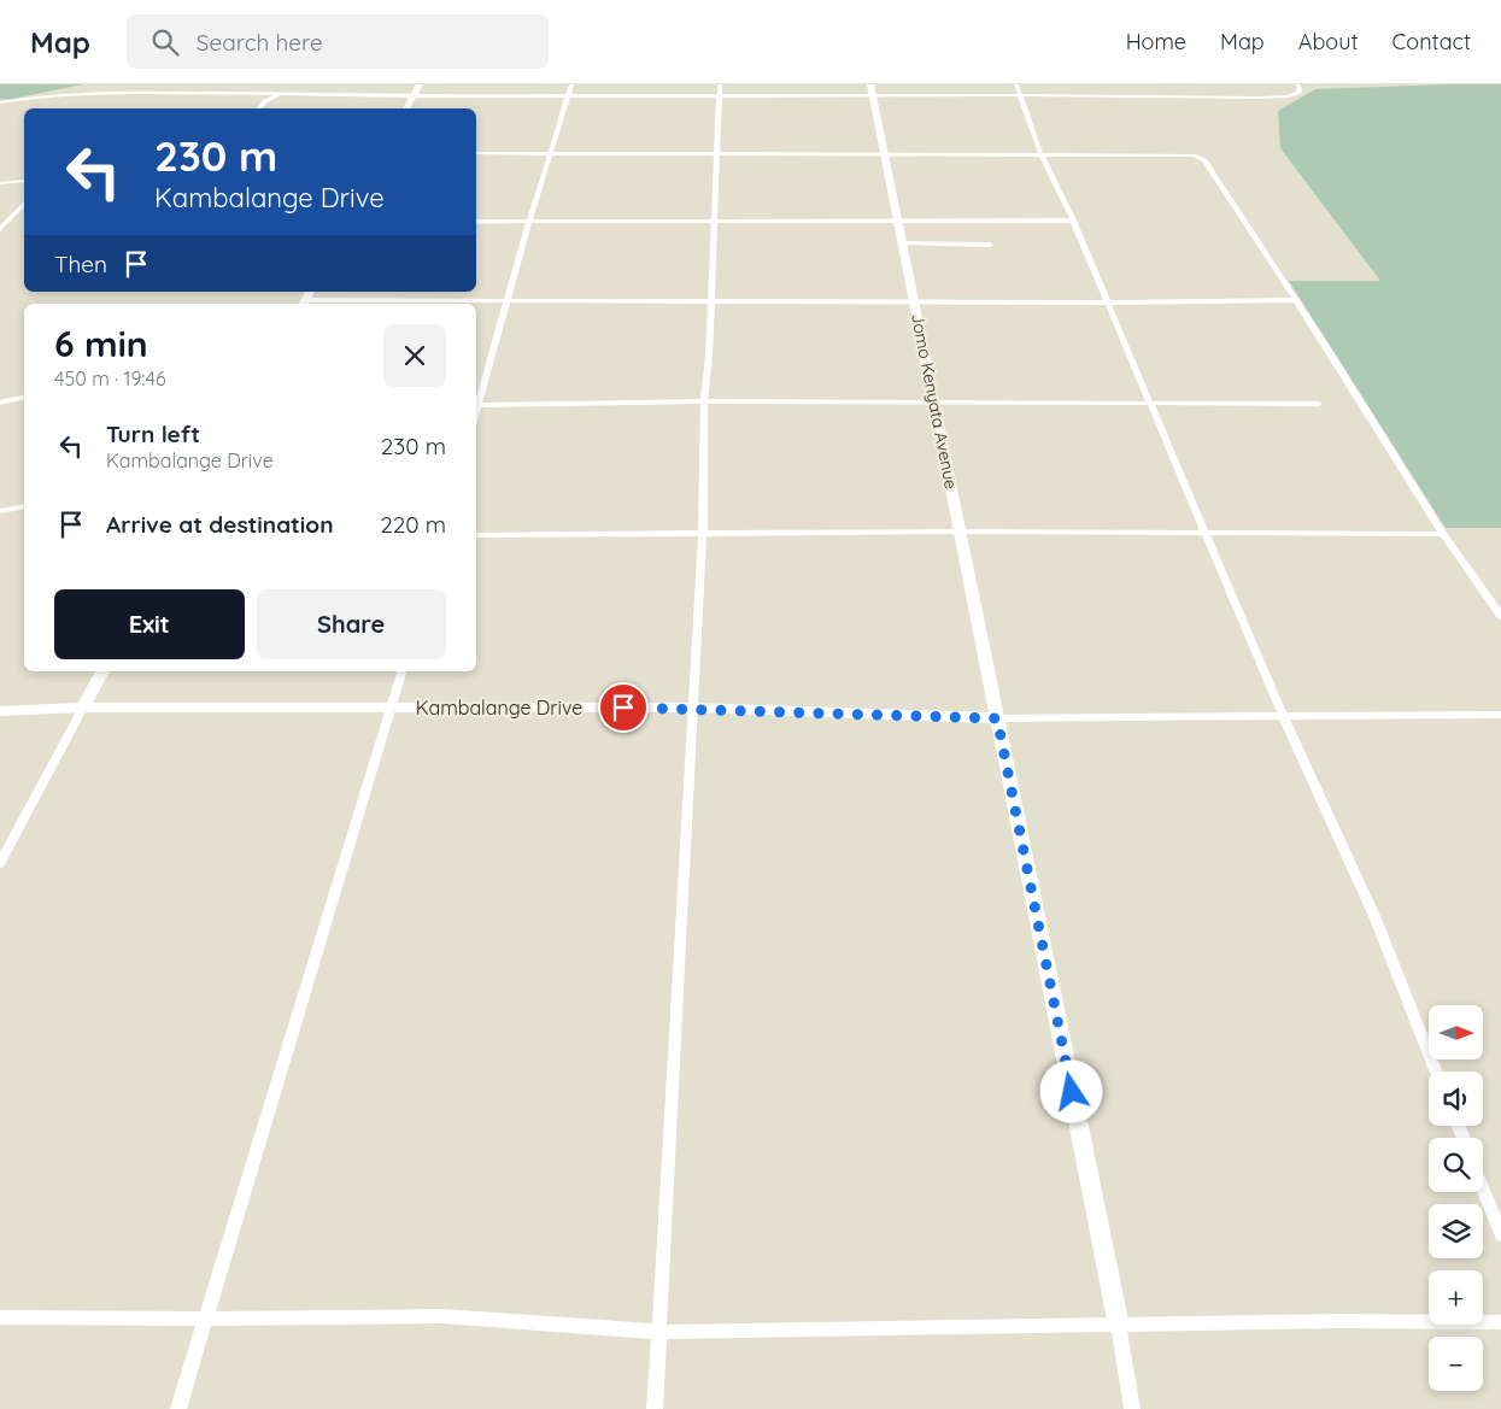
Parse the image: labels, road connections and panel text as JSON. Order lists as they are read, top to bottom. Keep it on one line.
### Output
{"streets":{"street":["Jomo Kenyata Avenue","Kambalange Drive"]},"crossings":[["Jomo Kenyata Avenue","Kambalange Drive"]],"north":"right","page":{"header":"Map","search":"Search here","nav":["Home","Map","About","Contact"],"turn":["230 m","Kambalange Drive"],"then":"Then","heading":["6 min","450 m · 19:46"],"list":[{"name":"Turn left","note":"Kambalange Drive","value":"230 m"},{"name":"Arrive at destination","value":"220 m"}],"buttons":["Exit","Share"],"map_buttons":["+","−"]}}
